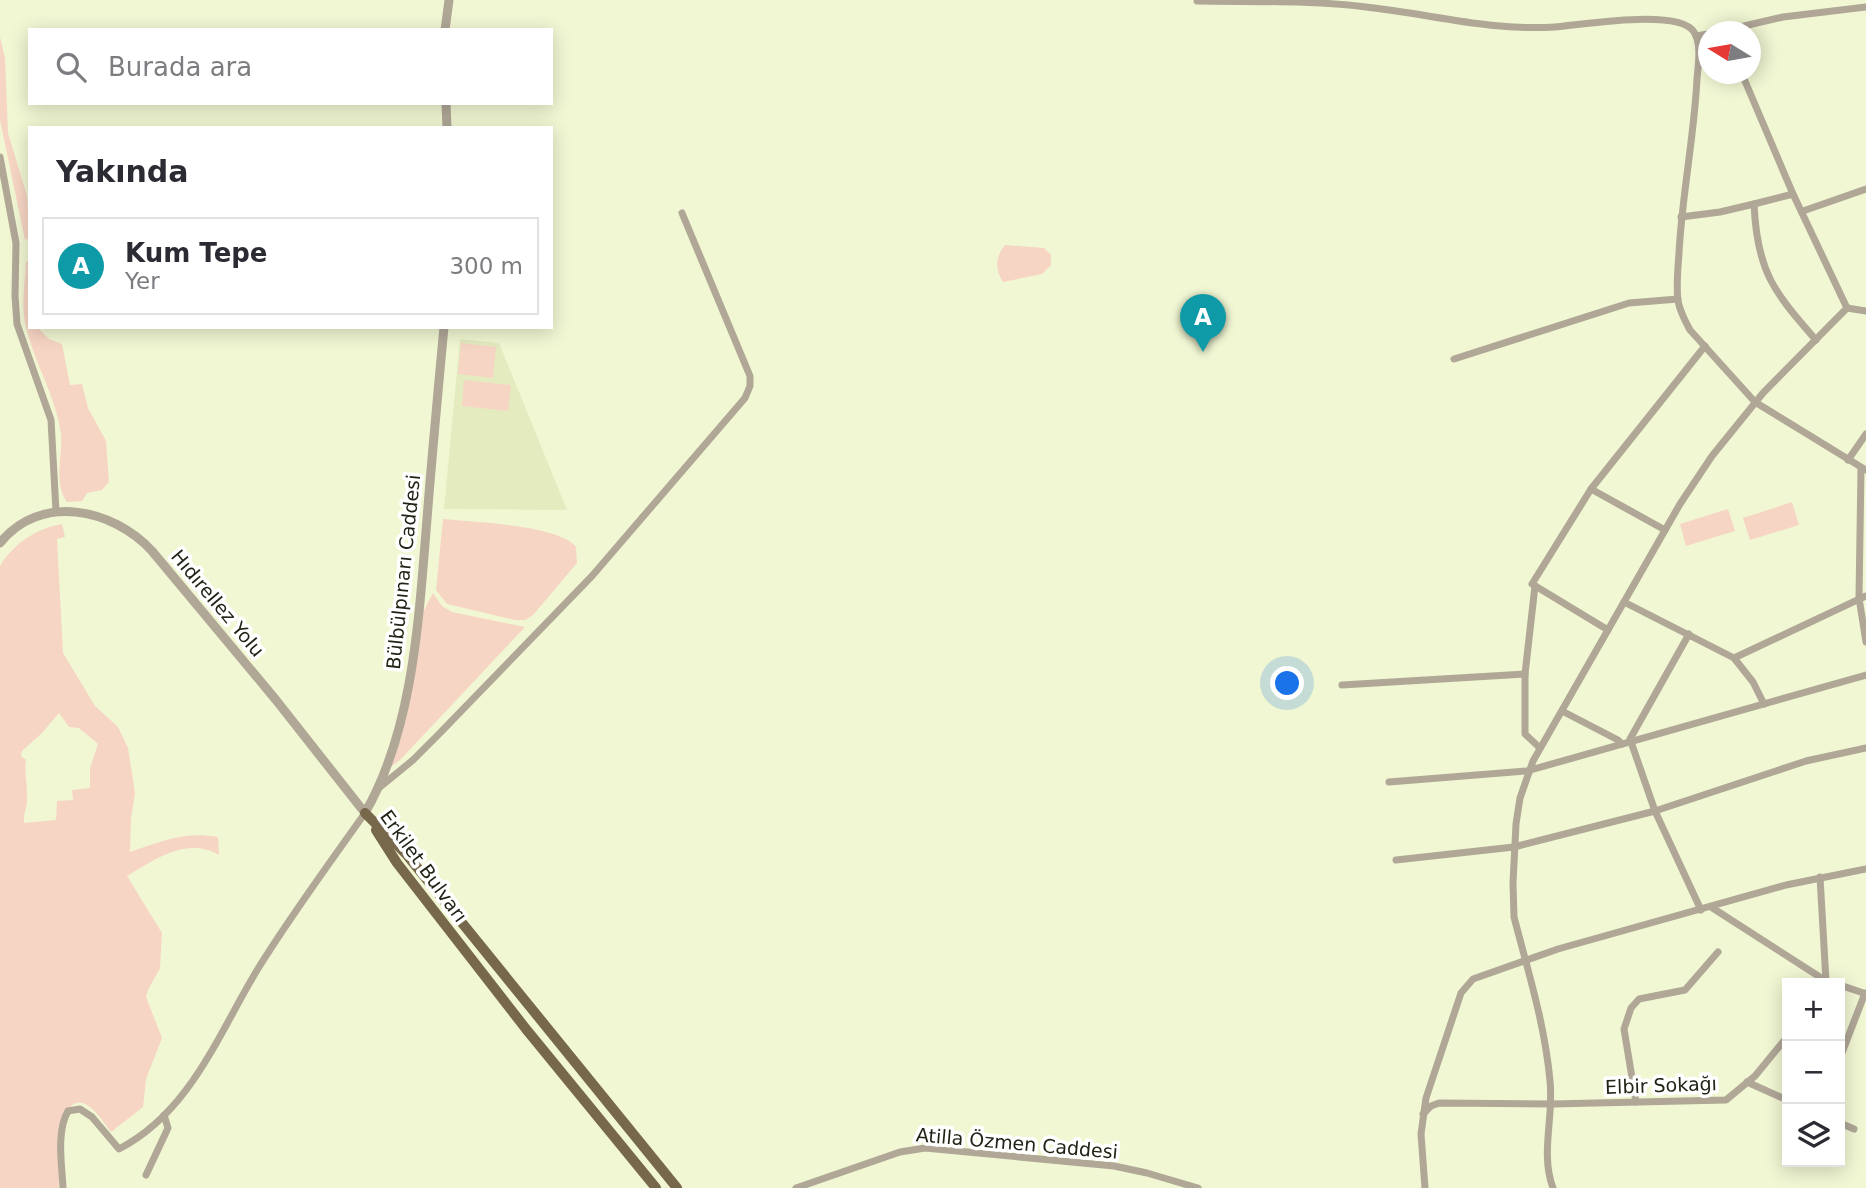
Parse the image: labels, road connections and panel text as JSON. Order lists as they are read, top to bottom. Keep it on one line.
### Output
{"streets":{"main road":["Erkilet Bulvarı"],"street":["Bülbülpınarı Caddesi","Hıdırellez Yolu","Elbir Sokağı","Atilla Özmen Caddesi"]},"crossings":[["Bülbülpınarı Caddesi","Hıdırellez Yolu"],["Bülbülpınarı Caddesi","Erkilet Bulvarı"],["Hıdırellez Yolu","Erkilet Bulvarı"]],"north":"left","page":{"search":"Burada ara","heading":"Yakında","list":[{"mark":"A","name":"Kum Tepe","note":"Yer","value":"300 m"}],"pins":"A","map_buttons":["+","−"]}}
